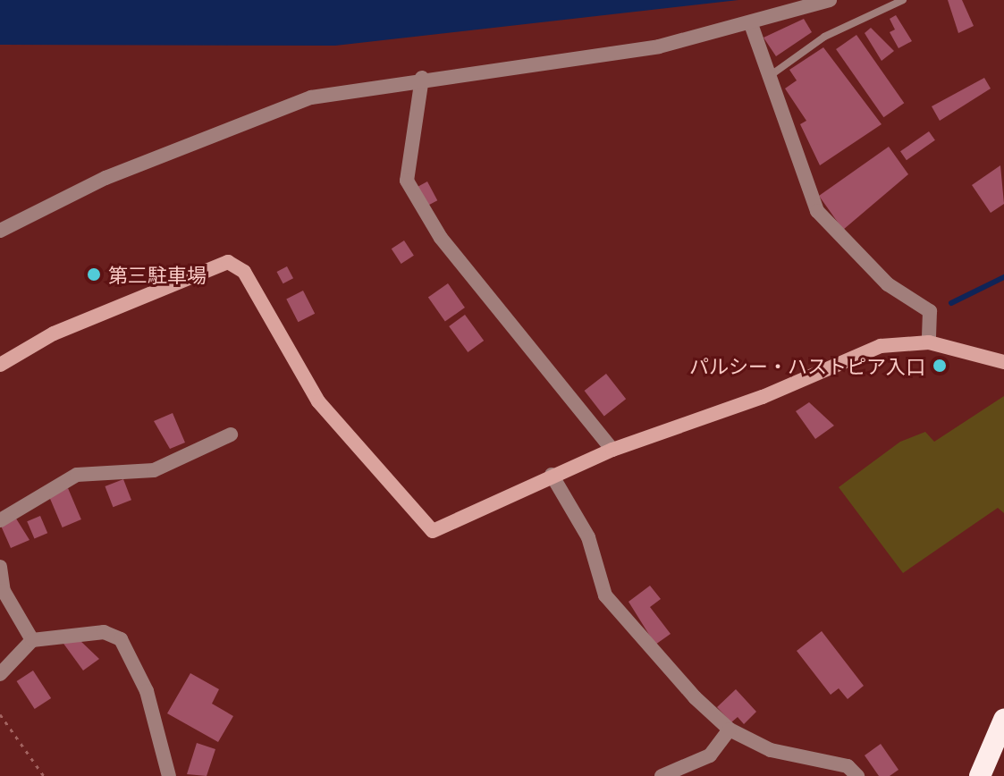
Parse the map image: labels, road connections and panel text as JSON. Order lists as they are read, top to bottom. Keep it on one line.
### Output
{"places":["第三駐車場","パルシー・ハストピア入口"]}
